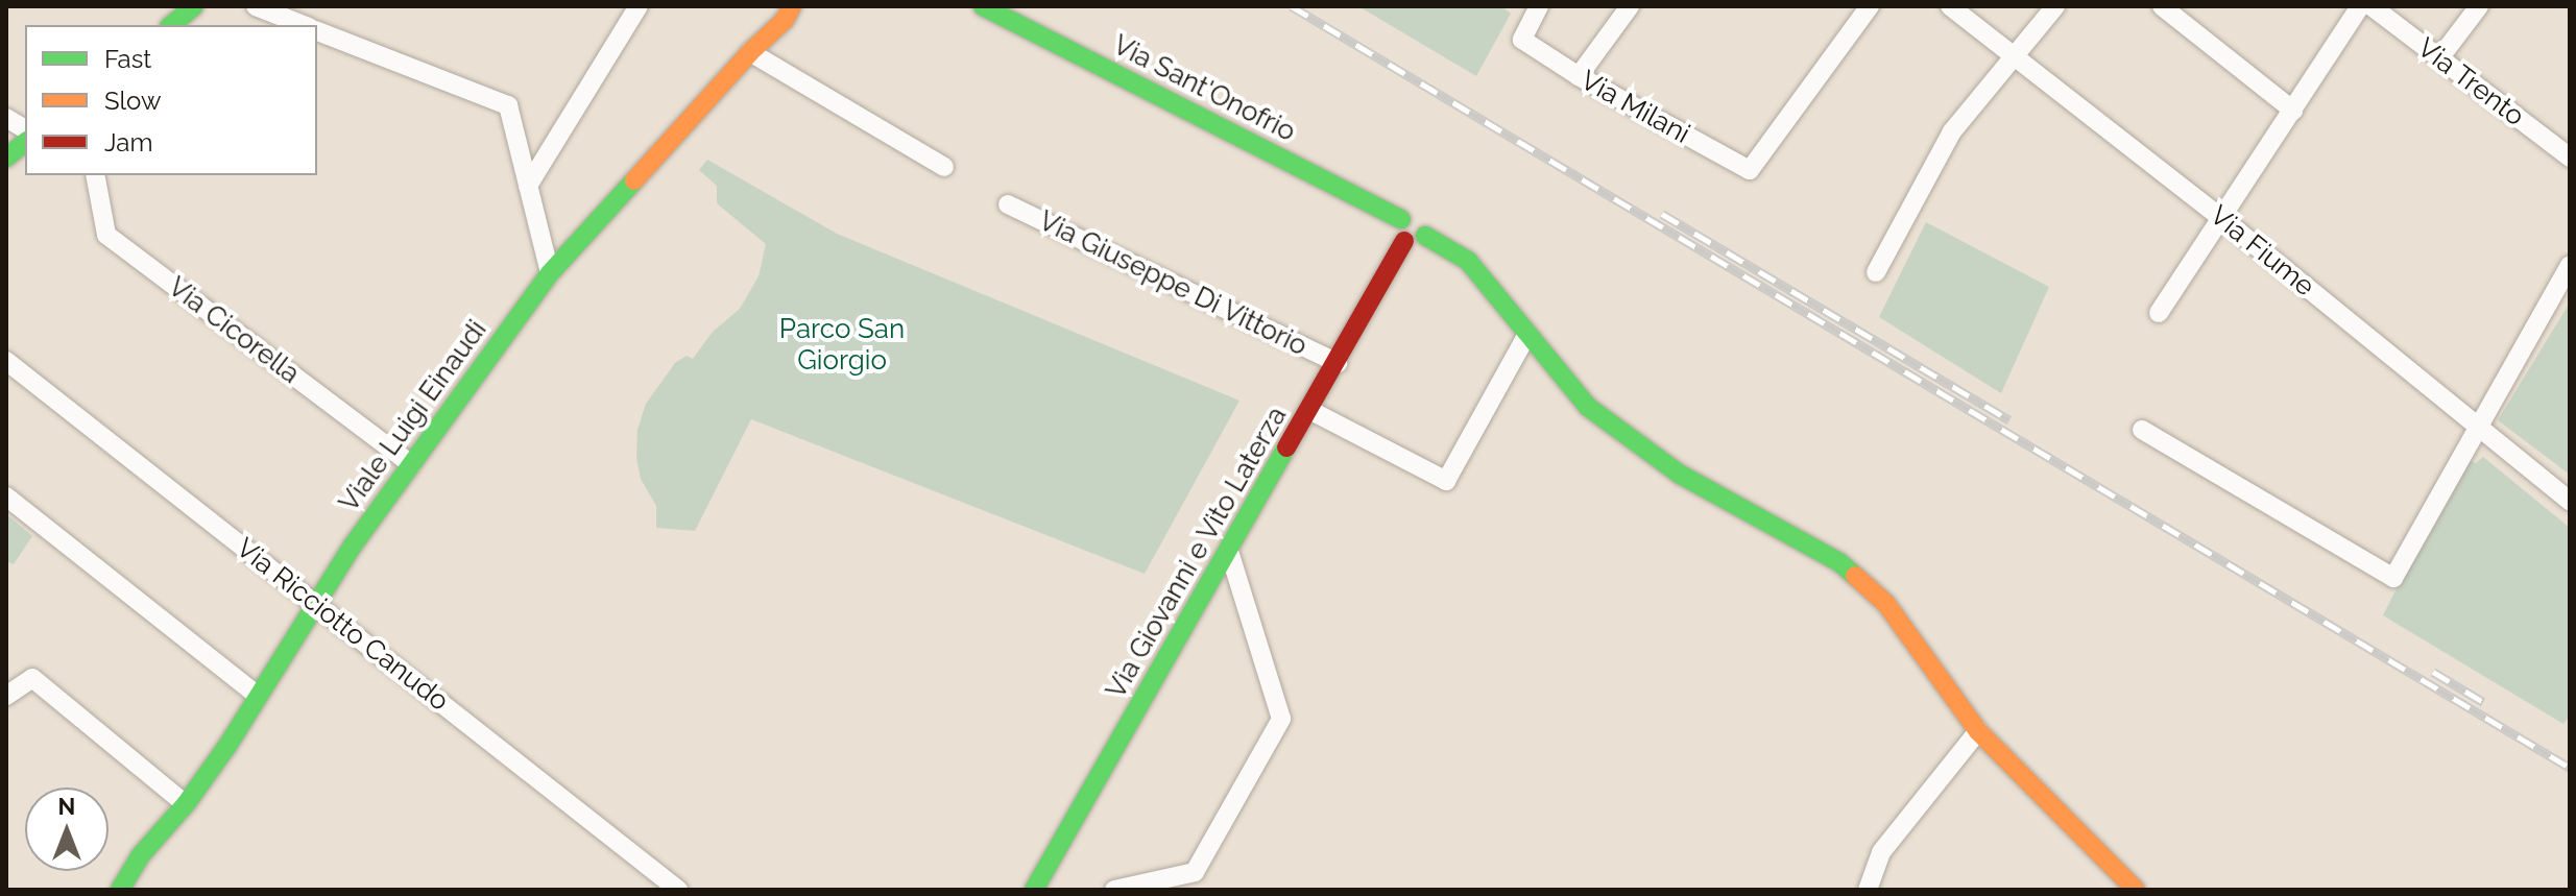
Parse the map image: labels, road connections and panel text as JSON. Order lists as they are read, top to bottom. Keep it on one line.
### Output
{"streets":{"street":["Via Trento","Via Sant'Onofrio","Via Milani","Via Fiume","Via Giuseppe Di Vittorio","Via Cicorella","Viale Luigi Einaudi","Via Giovanni e Vito Laterza","Via Ricciotto Canudo"]},"crossings":[["Via Sant'Onofrio","Via Giovanni e Vito Laterza"],["Via Giuseppe Di Vittorio","Via Giovanni e Vito Laterza"],["Via Cicorella","Viale Luigi Einaudi"],["Viale Luigi Einaudi","Via Ricciotto Canudo"]],"parks":["Parco San Giorgio"],"legend":["Fast","Slow","Jam"],"north":"top"}
